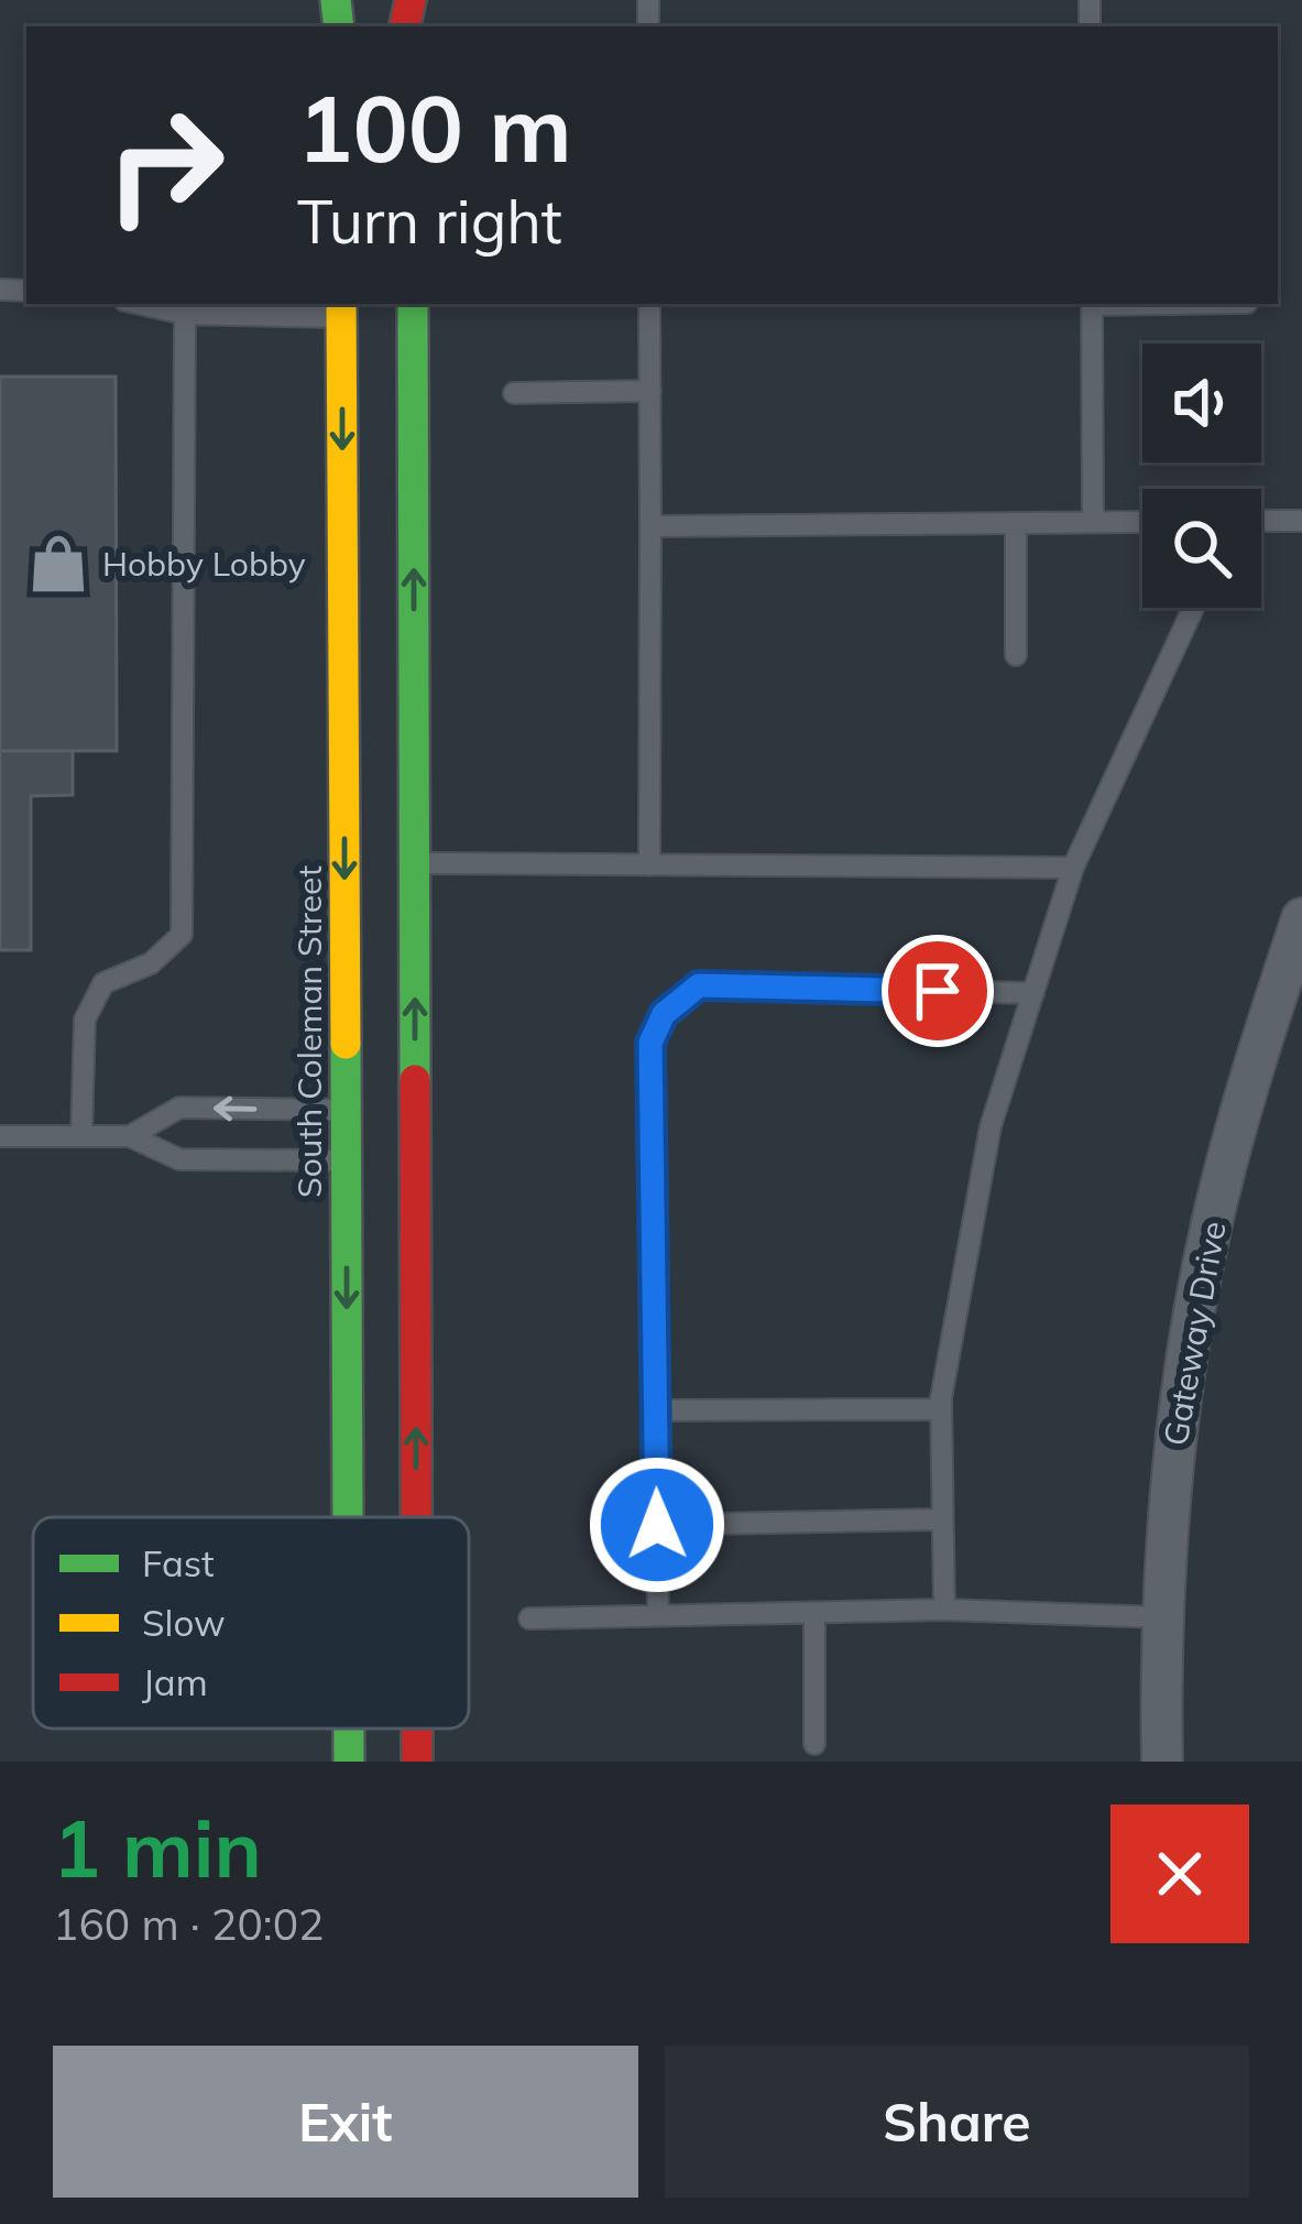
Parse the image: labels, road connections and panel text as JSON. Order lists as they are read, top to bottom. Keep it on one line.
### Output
{"streets":{"street":["South Coleman Street","Gateway Drive"]},"places":{"shop":["Hobby Lobby"]},"legend":["Fast","Slow","Jam"],"page":{"turn":["100 m","Turn right"],"heading":["1 min","160 m · 20:02"],"buttons":["Exit","Share"]}}
